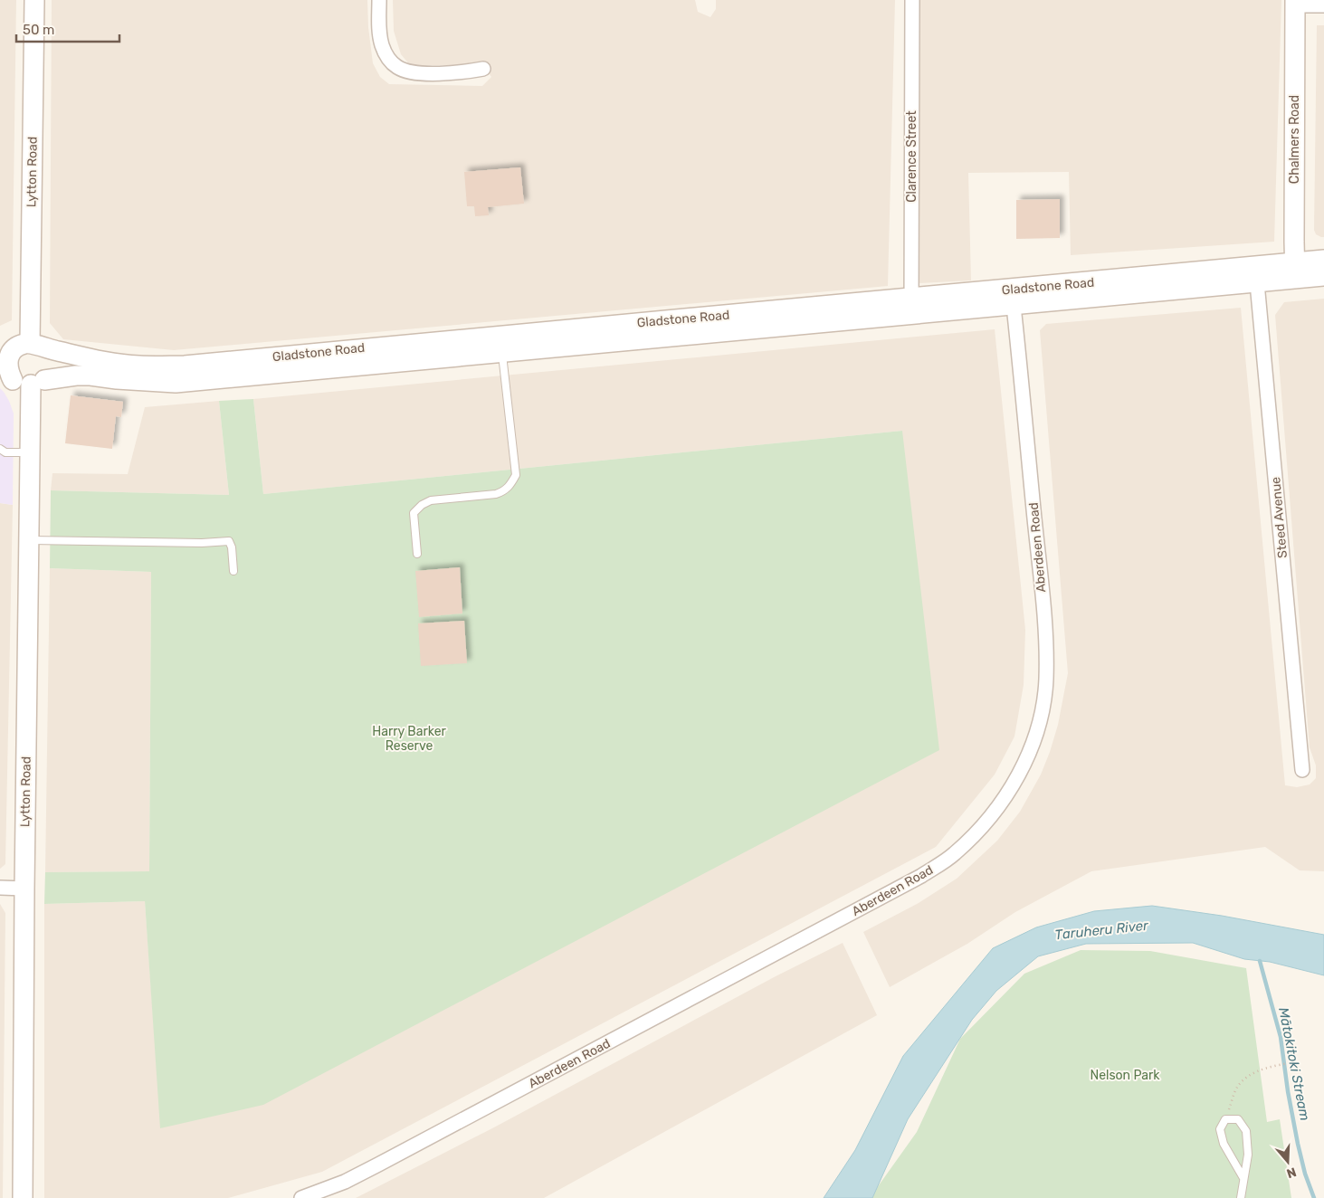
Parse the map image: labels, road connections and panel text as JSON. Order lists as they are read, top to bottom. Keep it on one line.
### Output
{"streets":{"main road":["Chalmers Road","Lytton Road","Gladstone Road"],"street":["Clarence Street","Steed Avenue","Aberdeen Road"]},"crossings":[["Chalmers Road","Gladstone Road"],["Clarence Street","Gladstone Road"],["Lytton Road","Gladstone Road"],["Gladstone Road","Steed Avenue"],["Gladstone Road","Aberdeen Road"]],"water":["Taruheru River","Mātokitoki Stream"],"parks":["Harry Barker Reserve","Nelson Park"],"scale_bar":"50 m","north":"bottom"}
